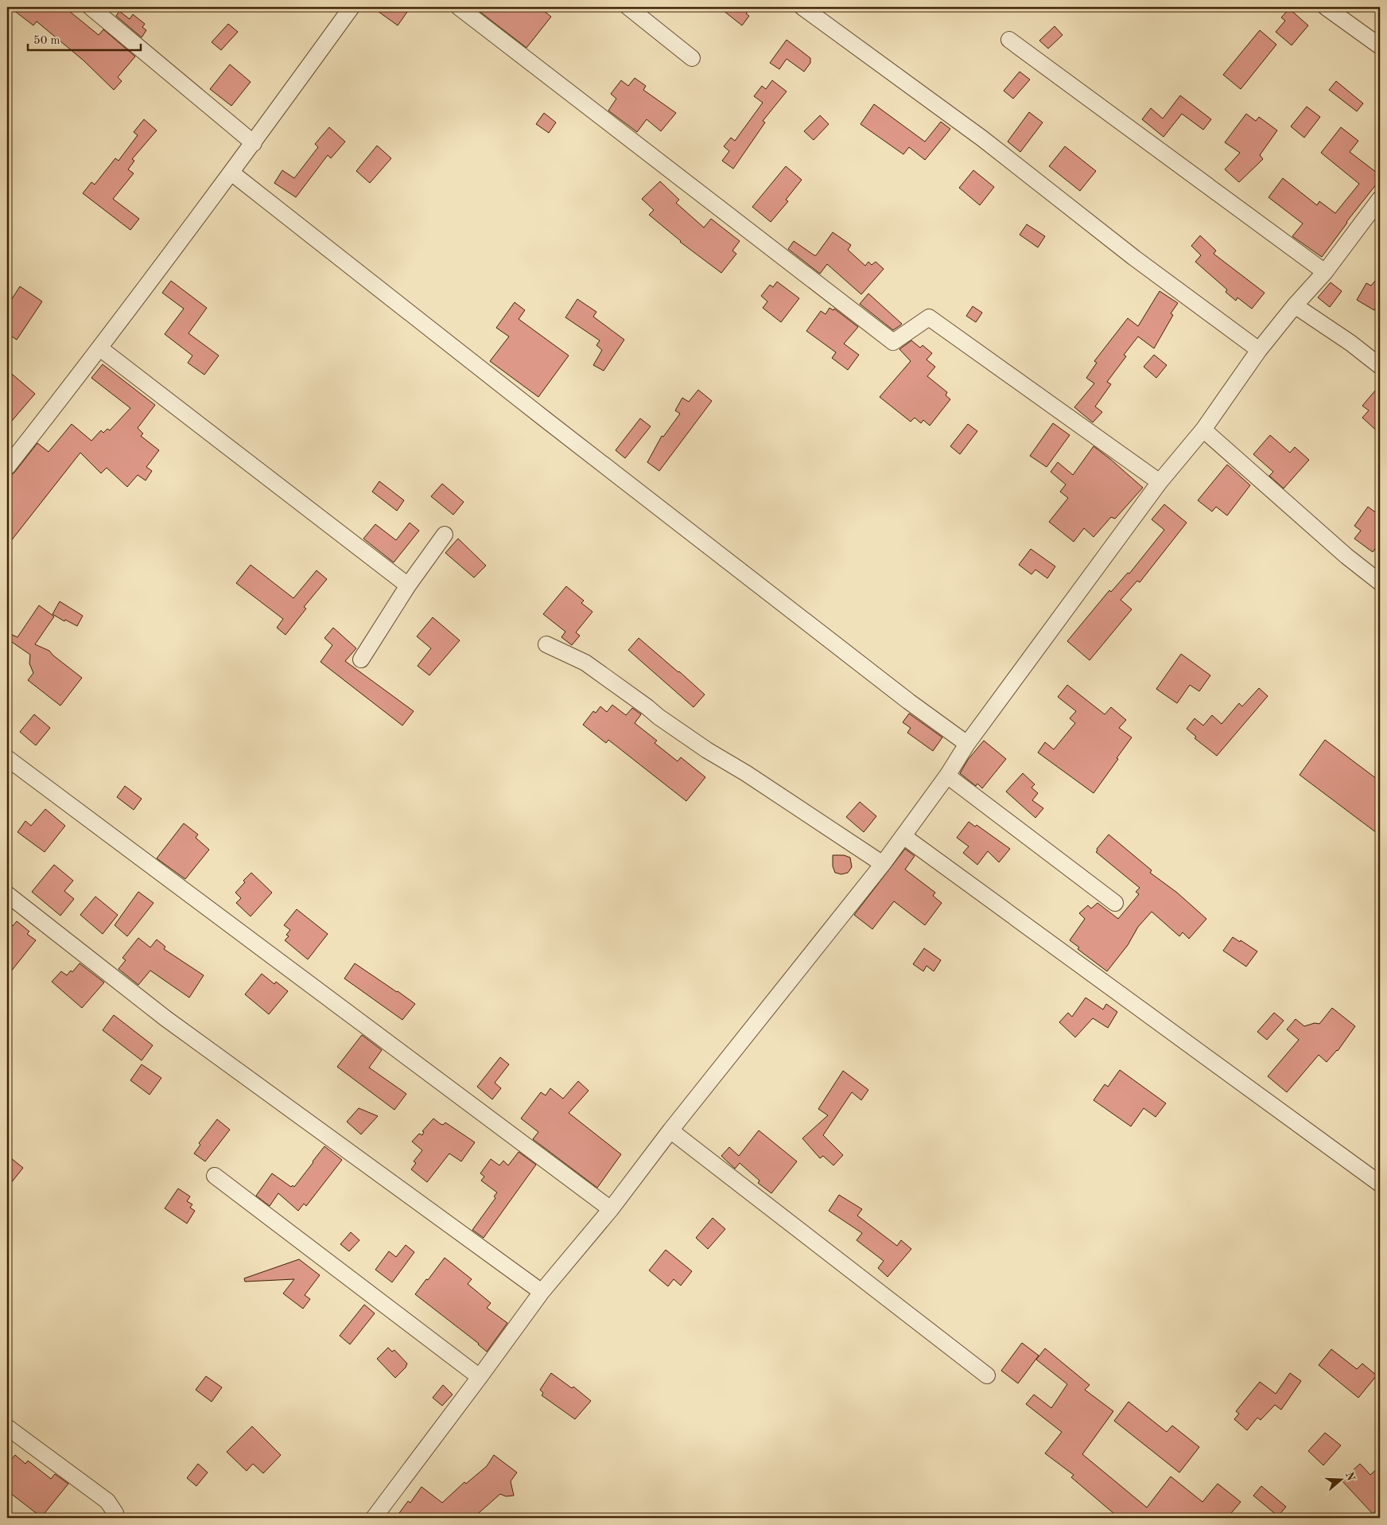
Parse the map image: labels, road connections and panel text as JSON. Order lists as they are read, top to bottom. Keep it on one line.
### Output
{"scale_bar":"50 m","north":"right"}
